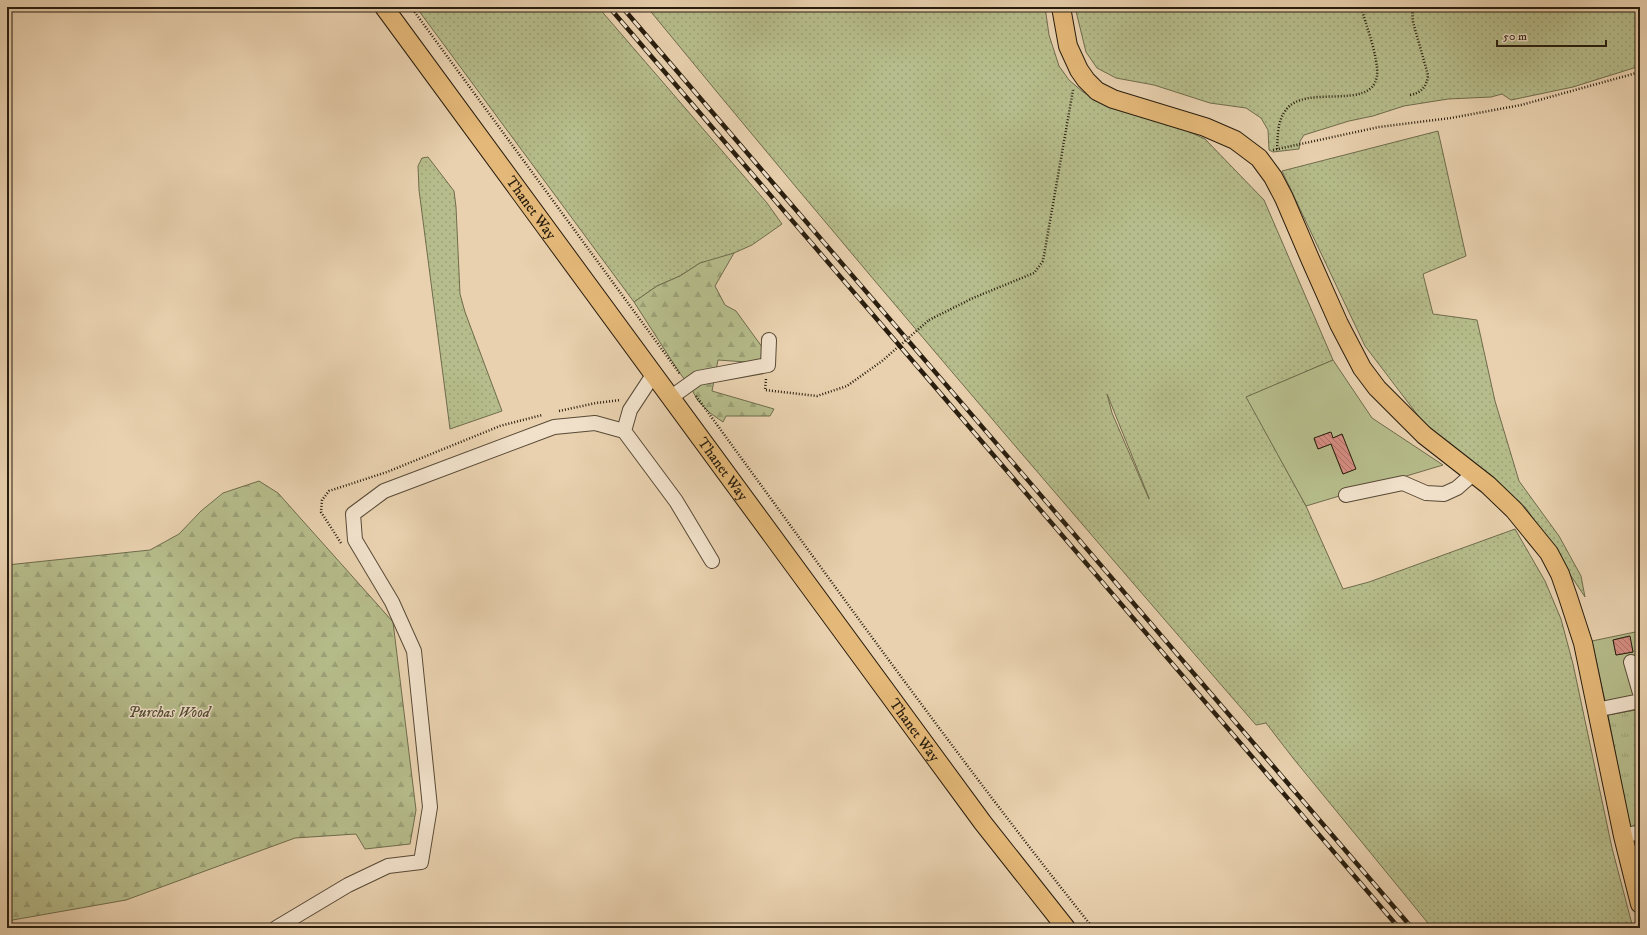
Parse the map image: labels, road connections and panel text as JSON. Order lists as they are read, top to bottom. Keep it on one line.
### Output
{"streets":{"main road":["Thanet Way"]},"parks":["Purchas Wood"],"scale_bar":"50 m"}
